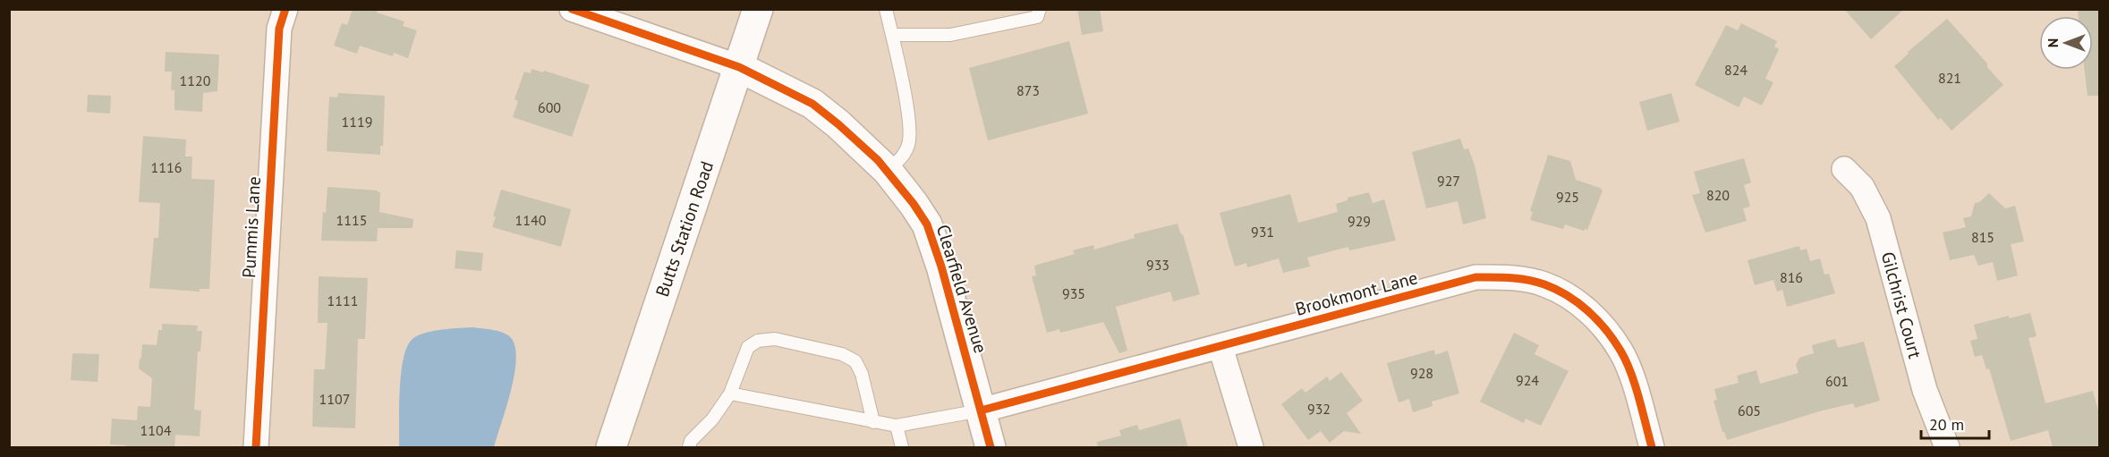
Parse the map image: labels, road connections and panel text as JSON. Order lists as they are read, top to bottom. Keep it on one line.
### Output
{"streets":{"street":["Pummis Lane","Butts Station Road","Clearfield Avenue","Brookmont Lane","Gilchrist Court"]},"crossings":[["Butts Station Road","Clearfield Avenue"],["Clearfield Avenue","Brookmont Lane"]],"house_numbers":["824","821","1120","873","600","1119","1116","927","820","925","1115","1140","929","931","815","933","816","935","1111","928","924","601","1107","932","605","1104"],"scale_bar":"20 m","north":"left"}
